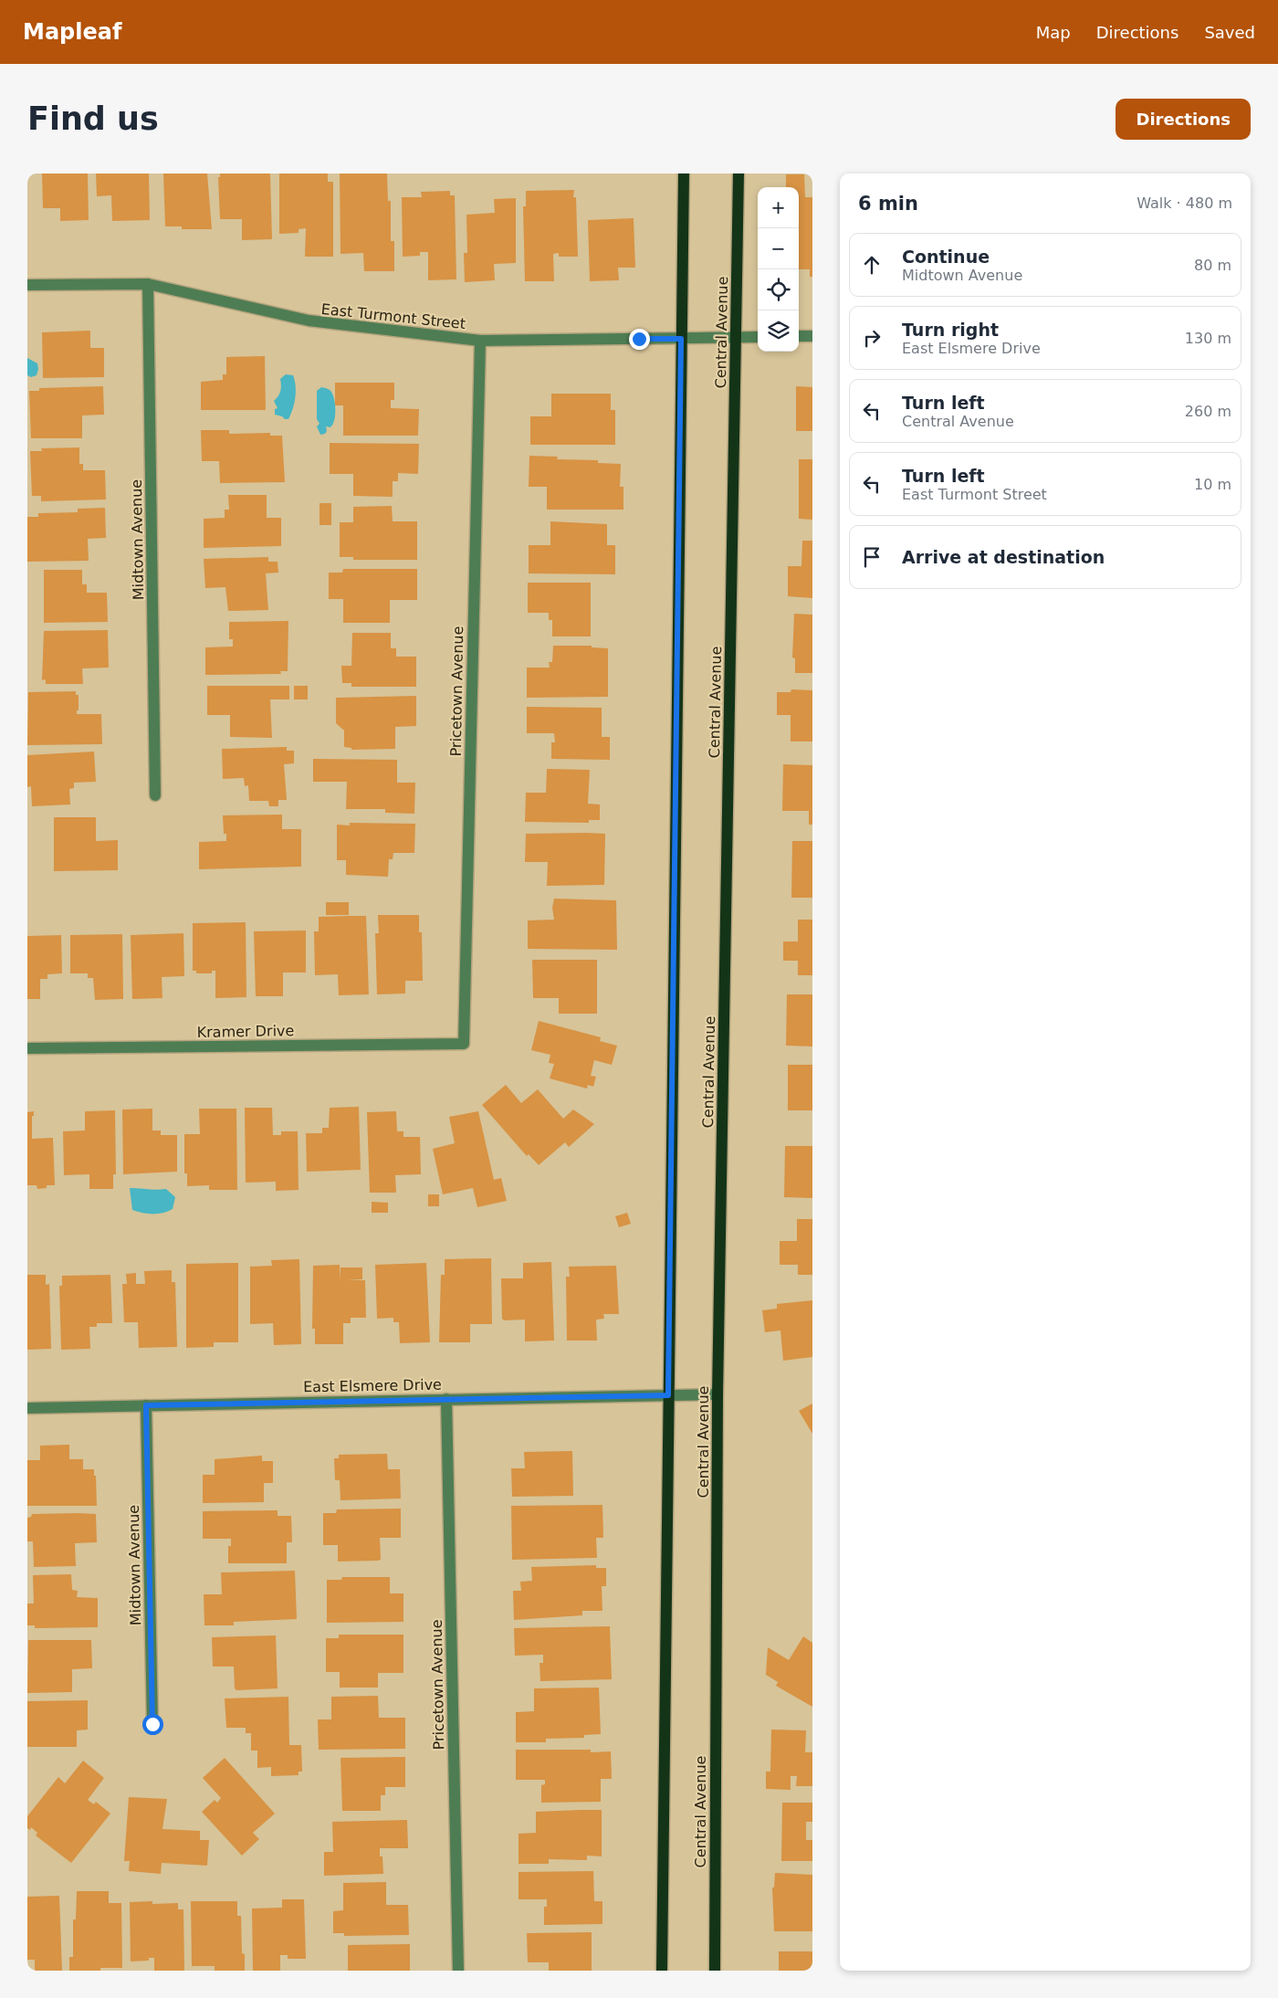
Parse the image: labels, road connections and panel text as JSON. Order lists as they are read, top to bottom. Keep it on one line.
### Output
{"streets":{"main road":["Central Avenue"],"street":["East Turmont Street","Midtown Avenue","Pricetown Avenue","Kramer Drive","East Elsmere Drive"]},"crossings":[["East Turmont Street","Central Avenue"],["East Turmont Street","Midtown Avenue"],["East Turmont Street","Pricetown Avenue"],["Central Avenue","East Elsmere Drive"],["Midtown Avenue","East Elsmere Drive"],["Pricetown Avenue","Kramer Drive"],["Pricetown Avenue","East Elsmere Drive"]],"page":{"header":"Mapleaf","nav":["Map","Directions","Saved"],"buttons":"Directions","title":"Find us","heading":["6 min","Walk · 480 m"],"map_buttons":["+","−"],"list":[["Continue","Midtown Avenue","80 m"],["Turn right","East Elsmere Drive","130 m"],["Turn left","Central Avenue","260 m"],["Turn left","East Turmont Street","10 m"],"Arrive at destination"]}}
